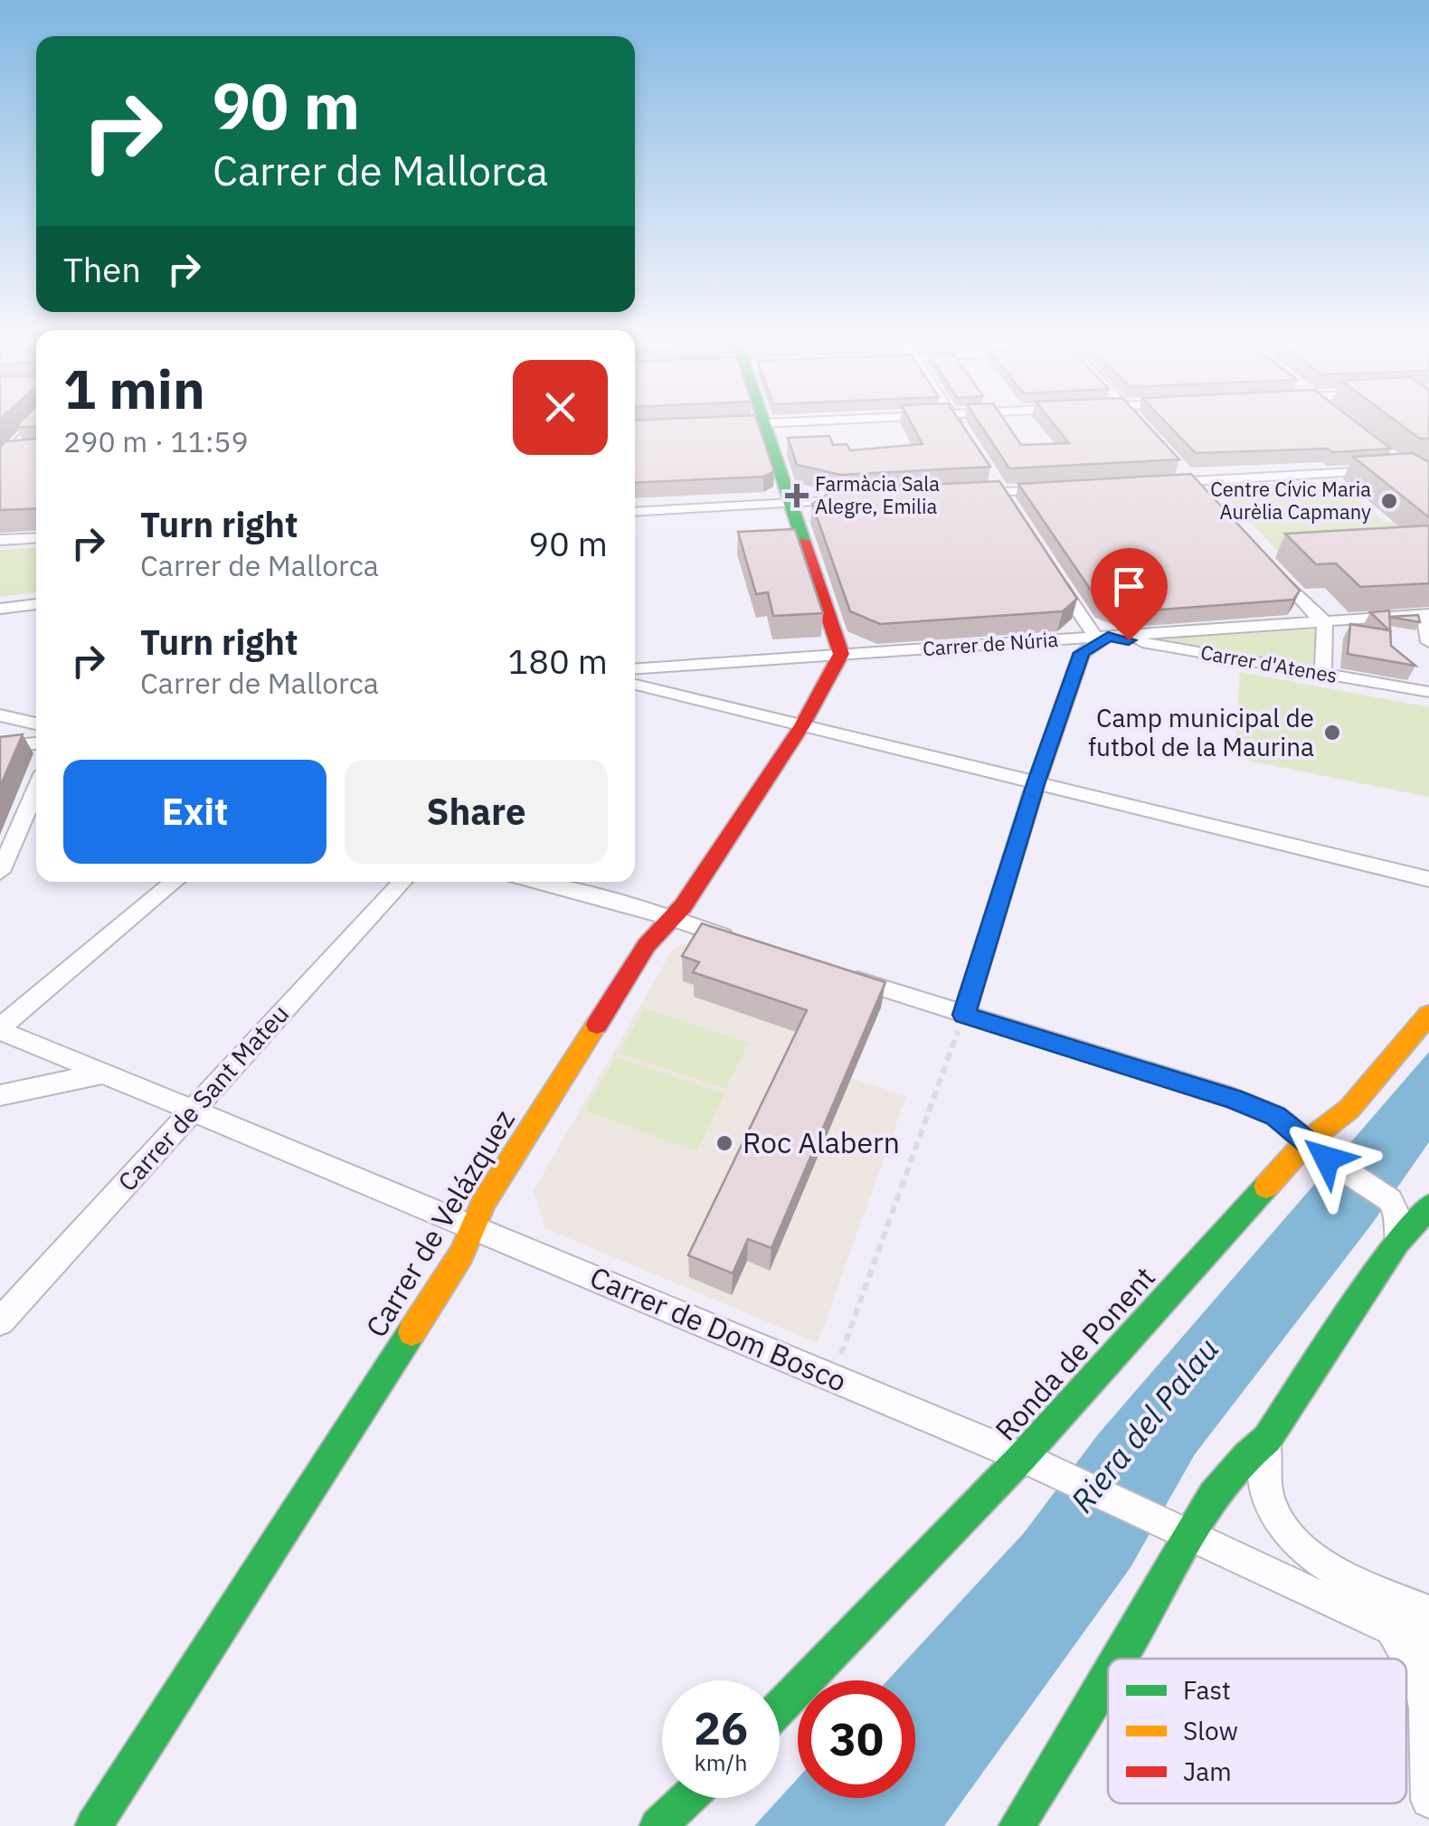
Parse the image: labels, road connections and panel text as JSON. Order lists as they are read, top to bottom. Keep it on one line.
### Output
{"streets":{"street":["Carrer de Núria","Carrer d'Atenes","Carrer de Sant Mateu","Carrer de Velázquez","Carrer de Dom Bosco","Ronda de Ponent"]},"crossings":[["Carrer de Núria","Carrer d'Atenes"],["Carrer de Núria","Carrer de Velázquez"],["Carrer de Sant Mateu","Carrer de Dom Bosco"],["Carrer de Velázquez","Carrer de Dom Bosco"],["Carrer de Dom Bosco","Ronda de Ponent"]],"water":["Riera del Palau"],"places":{"health":["Farmàcia Sala Alegre, Emilia"],"other":["Centre Cívic Maria Aurèlia Capmany","Camp municipal de futbol de la Maurina","Roc Alabern"]},"legend":["Fast","Slow","Jam"],"page":{"turn":["90 m","Carrer de Mallorca"],"then":"Then","heading":["1 min","290 m · 11:59"],"list":[{"name":"Turn right","note":"Carrer de Mallorca","value":"90 m"},{"name":"Turn right","note":"Carrer de Mallorca","value":"180 m"}],"buttons":["Exit","Share"],"speed":"26 km/h","limit":"30"}}
